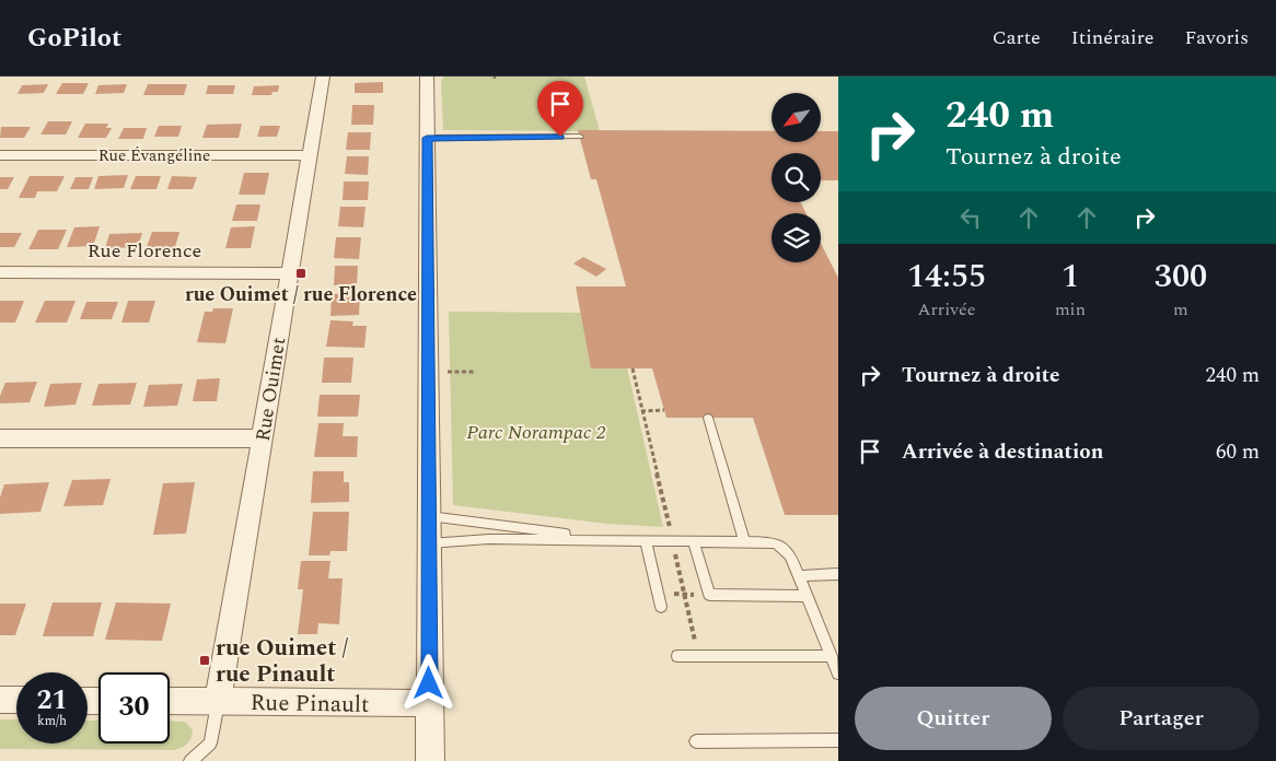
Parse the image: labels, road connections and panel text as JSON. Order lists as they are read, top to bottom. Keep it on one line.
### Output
{"streets":{"street":["Rue Évangéline","Rue Florence","Rue Ouimet","Rue Pinault"]},"crossings":[["Rue Évangéline","Rue Ouimet"],["Rue Florence","Rue Ouimet"],["Rue Ouimet","Rue Pinault"]],"parks":["Parc Norampac 2"],"places":{"transit":["rue Ouimet / rue Florence","rue Ouimet / rue Pinault"]},"north":"bottom left","page":{"header":"GoPilot","nav":["Carte","Itinéraire","Favoris"],"turn":["240 m","Tournez à droite"],"eta":["14:55","Arrivée","1","min","300","m"],"list":[{"name":"Tournez à droite","value":"240 m"},{"name":"Arrivée à destination","value":"60 m"}],"speed":"21 km/h","limit":"30","buttons":["Quitter","Partager"]}}
